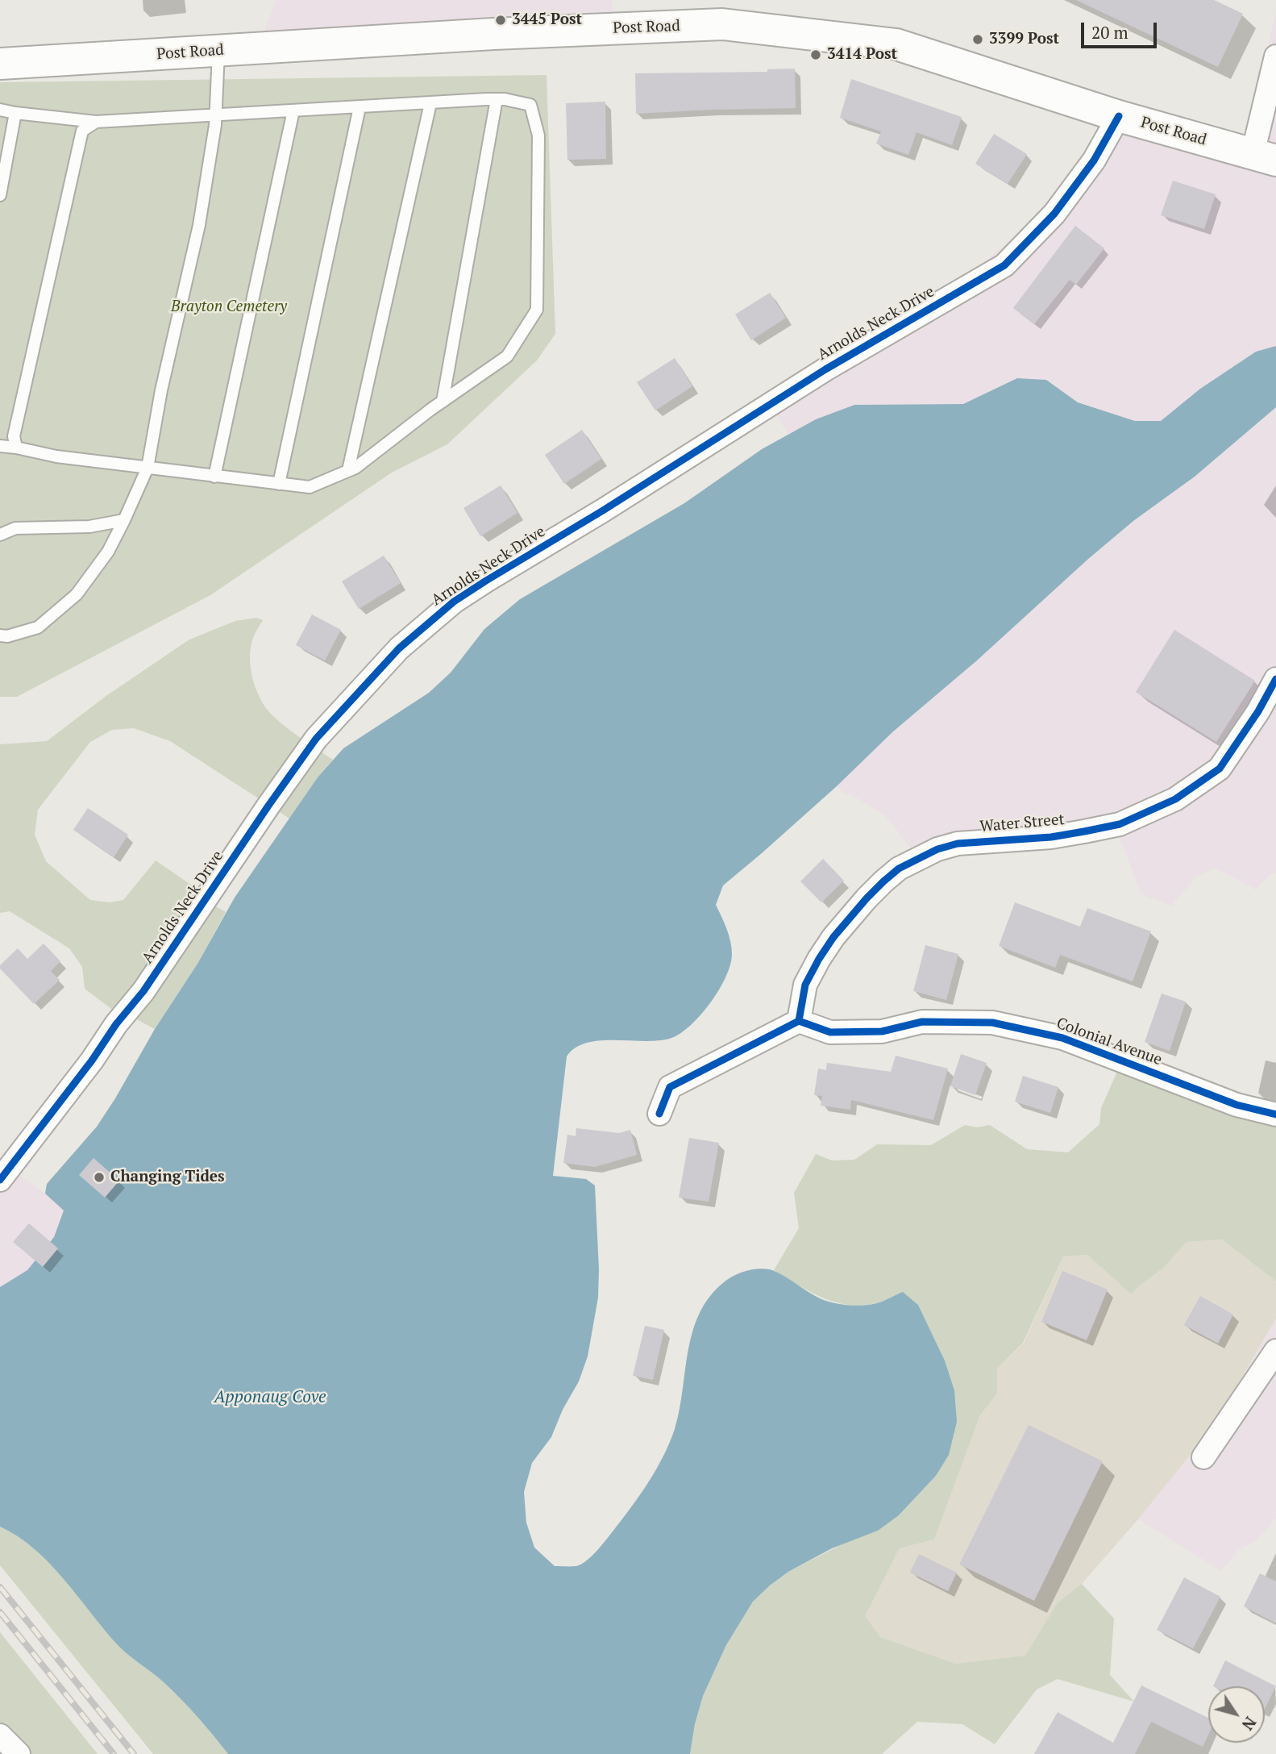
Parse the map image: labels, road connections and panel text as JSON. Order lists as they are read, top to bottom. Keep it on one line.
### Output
{"streets":{"main road":["Post Road"],"street":["Arnolds Neck Drive","Water Street","Colonial Avenue"]},"crossings":[["Post Road","Arnolds Neck Drive"],["Water Street","Colonial Avenue"]],"water":["Apponaug Cove"],"parks":["Brayton Cemetery"],"places":["3445 Post","3399 Post","3414 Post","Changing Tides"],"scale_bar":"20 m","north":"bottom right"}
